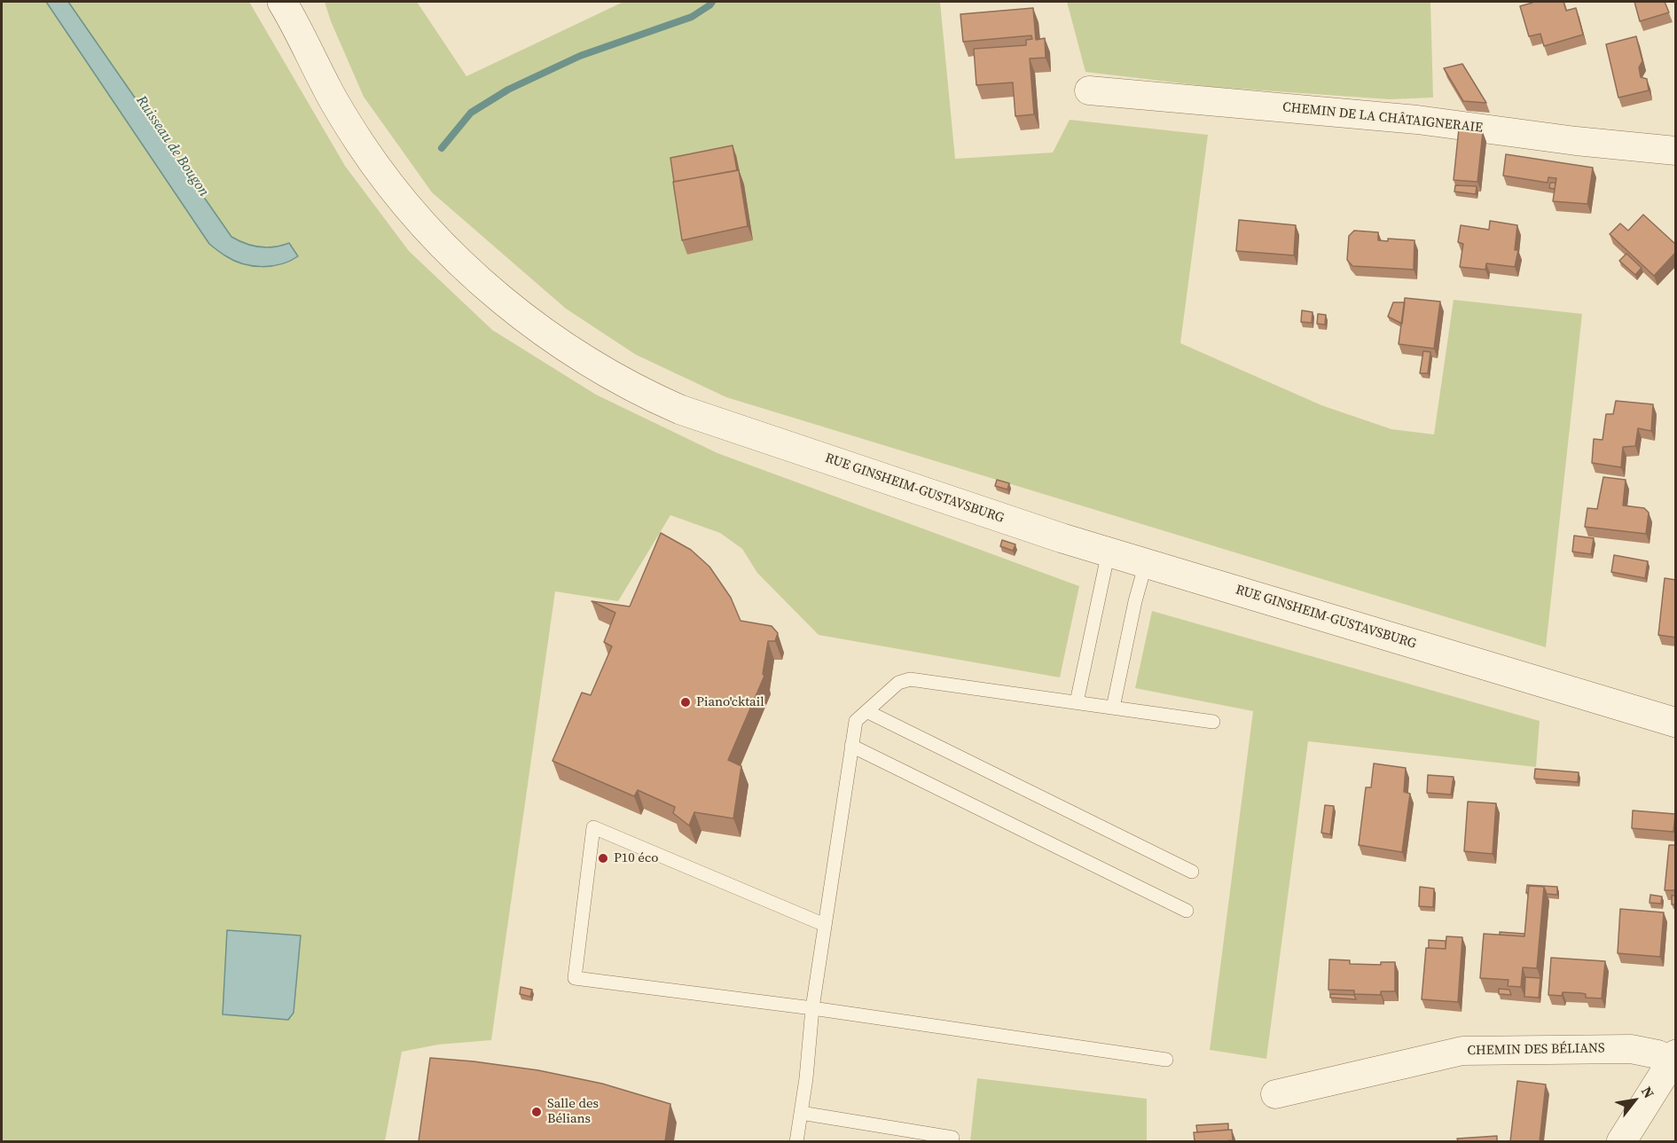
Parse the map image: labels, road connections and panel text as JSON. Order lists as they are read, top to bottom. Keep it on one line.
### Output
{"streets":{"street":["CHEMIN DE LA CHÂTAIGNERAIE","RUE GINSHEIM-GUSTAVSBURG","CHEMIN DES BÉLIANS"]},"water":["Ruisseau de Bougon"],"places":["Piano'cktail","P10 éco","Salle des Bélians"],"north":"top right"}
